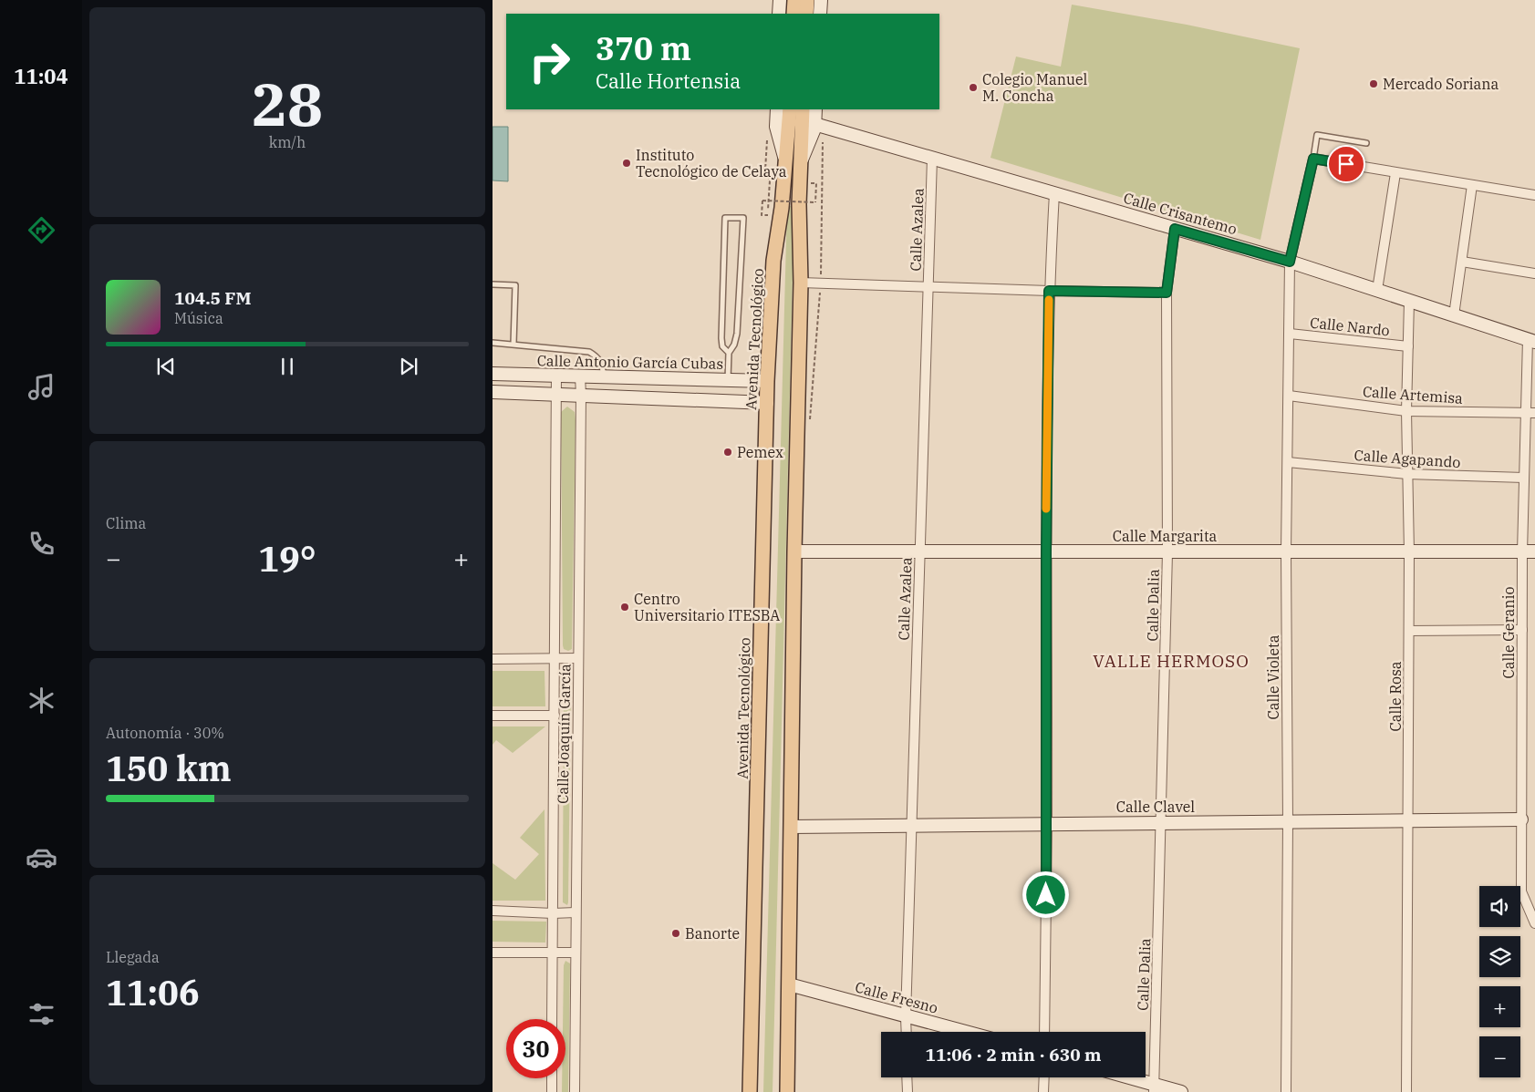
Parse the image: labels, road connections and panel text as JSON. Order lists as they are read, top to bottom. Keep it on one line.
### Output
{"streets":{"main road":["Calle Crisantemo","Avenida Tecnológico","Calle Antonio García Cubas","Calle Margarita","Calle Clavel","Calle Fresno"],"street":["Calle Azalea","Calle Nardo","Calle Artemisa","Calle Agapando","Calle Dalia","Calle Geranio","Calle Violeta","Calle Rosa","Calle Joaquín García"]},"crossings":[["Calle Crisantemo","Calle Azalea"],["Calle Crisantemo","Calle Dalia"],["Calle Crisantemo","Calle Geranio"],["Calle Crisantemo","Calle Violeta"],["Calle Crisantemo","Calle Rosa"],["Calle Azalea","Calle Margarita"],["Calle Azalea","Calle Clavel"],["Calle Azalea","Calle Fresno"],["Calle Nardo","Calle Violeta"],["Calle Nardo","Calle Rosa"],["Avenida Tecnológico","Calle Antonio García Cubas"],["Calle Antonio García Cubas","Calle Joaquín García"],["Calle Artemisa","Calle Geranio"],["Calle Artemisa","Calle Violeta"],["Calle Artemisa","Calle Rosa"],["Calle Agapando","Calle Geranio"],["Calle Agapando","Calle Violeta"],["Calle Agapando","Calle Rosa"],["Calle Margarita","Calle Dalia"],["Calle Margarita","Calle Geranio"],["Calle Margarita","Calle Violeta"],["Calle Margarita","Calle Rosa"],["Calle Dalia","Calle Clavel"],["Calle Geranio","Calle Clavel"],["Calle Violeta","Calle Clavel"],["Calle Rosa","Calle Clavel"]],"districts":["VALLE HERMOSO"],"places":["Mercado Soriana","Colegio Manuel M. Concha","Instituto Tecnológico de Celaya","Pemex","Centro Universitario ITESBA","Banorte"],"page":{"tabs":"11:04","tile":[["28","km/h"],"Clima",["Autonomía · 30%","150 km"],["Llegada","11:06"]],"turn":["370 m","Calle Hortensia"],"song":["104.5 FM","Música"],"heat":["−","19°","+"],"map_buttons":["+","−"],"limit":"30","trip":"11:06 · 2 min · 630 m"}}
